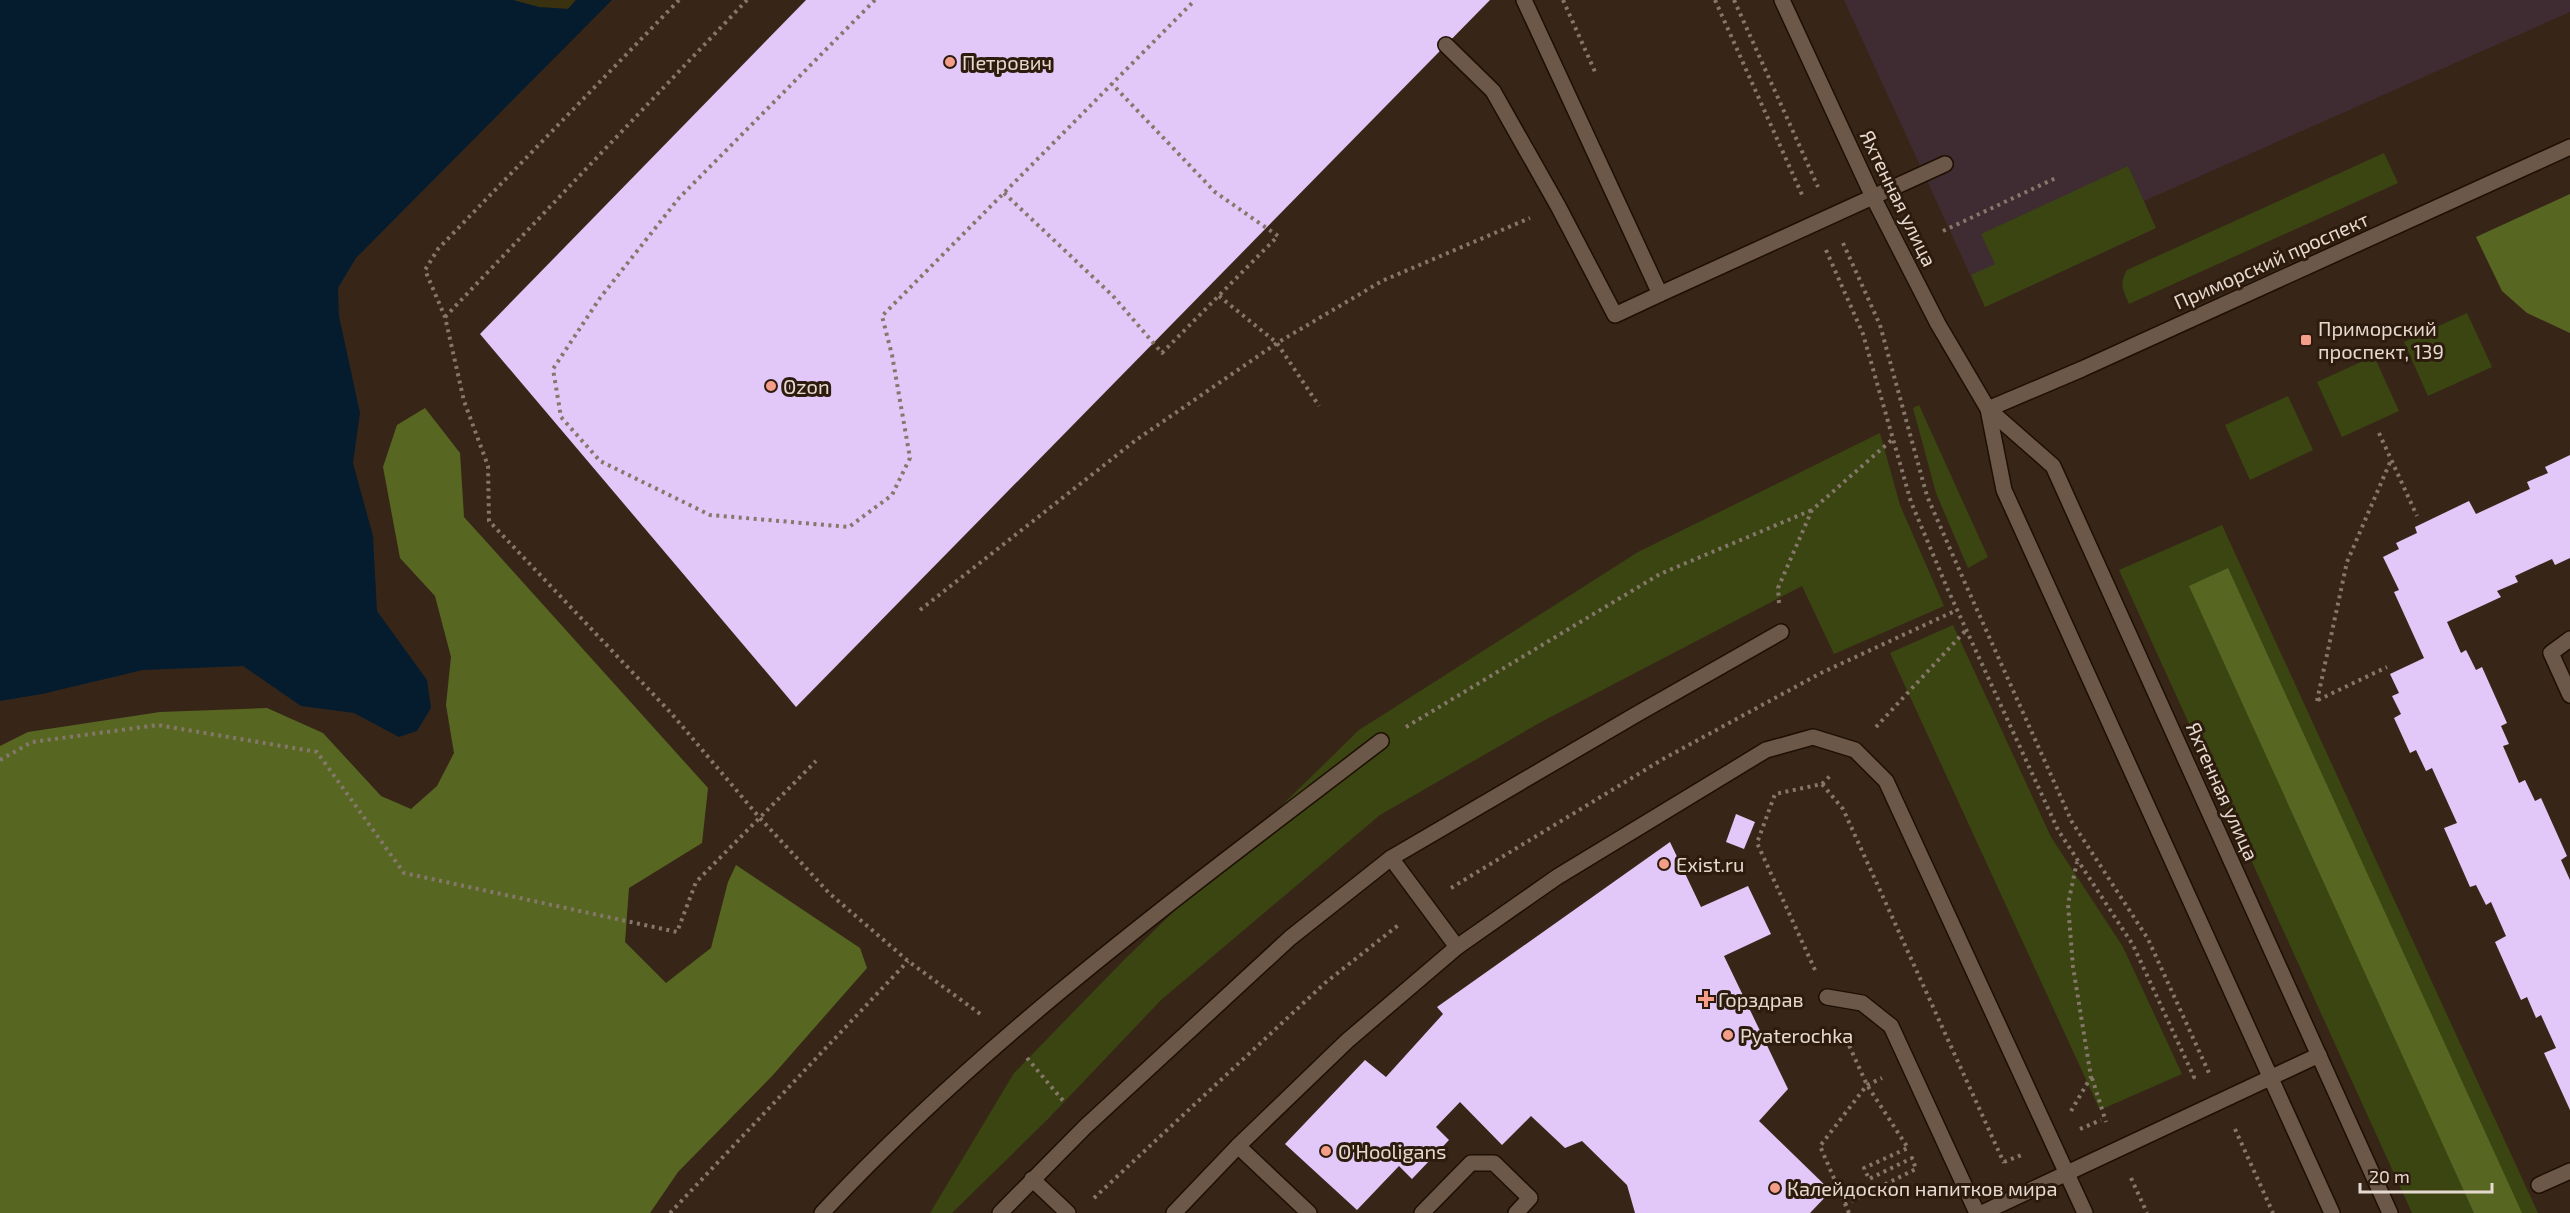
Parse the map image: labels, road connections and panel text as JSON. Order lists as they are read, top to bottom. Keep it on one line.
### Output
{"streets":{"street":["Яхтенная улица","Приморский проспект"]},"crossings":[["Яхтенная улица","Приморский проспект"]],"places":{"other":["Петрович","Ozon","Exist.ru","Pyaterochka","O'Hooligans","Калейдоскоп напитков мира"],"transit":["Приморский проспект, 139"],"health":["Горздрав"]},"scale_bar":"20 m"}
